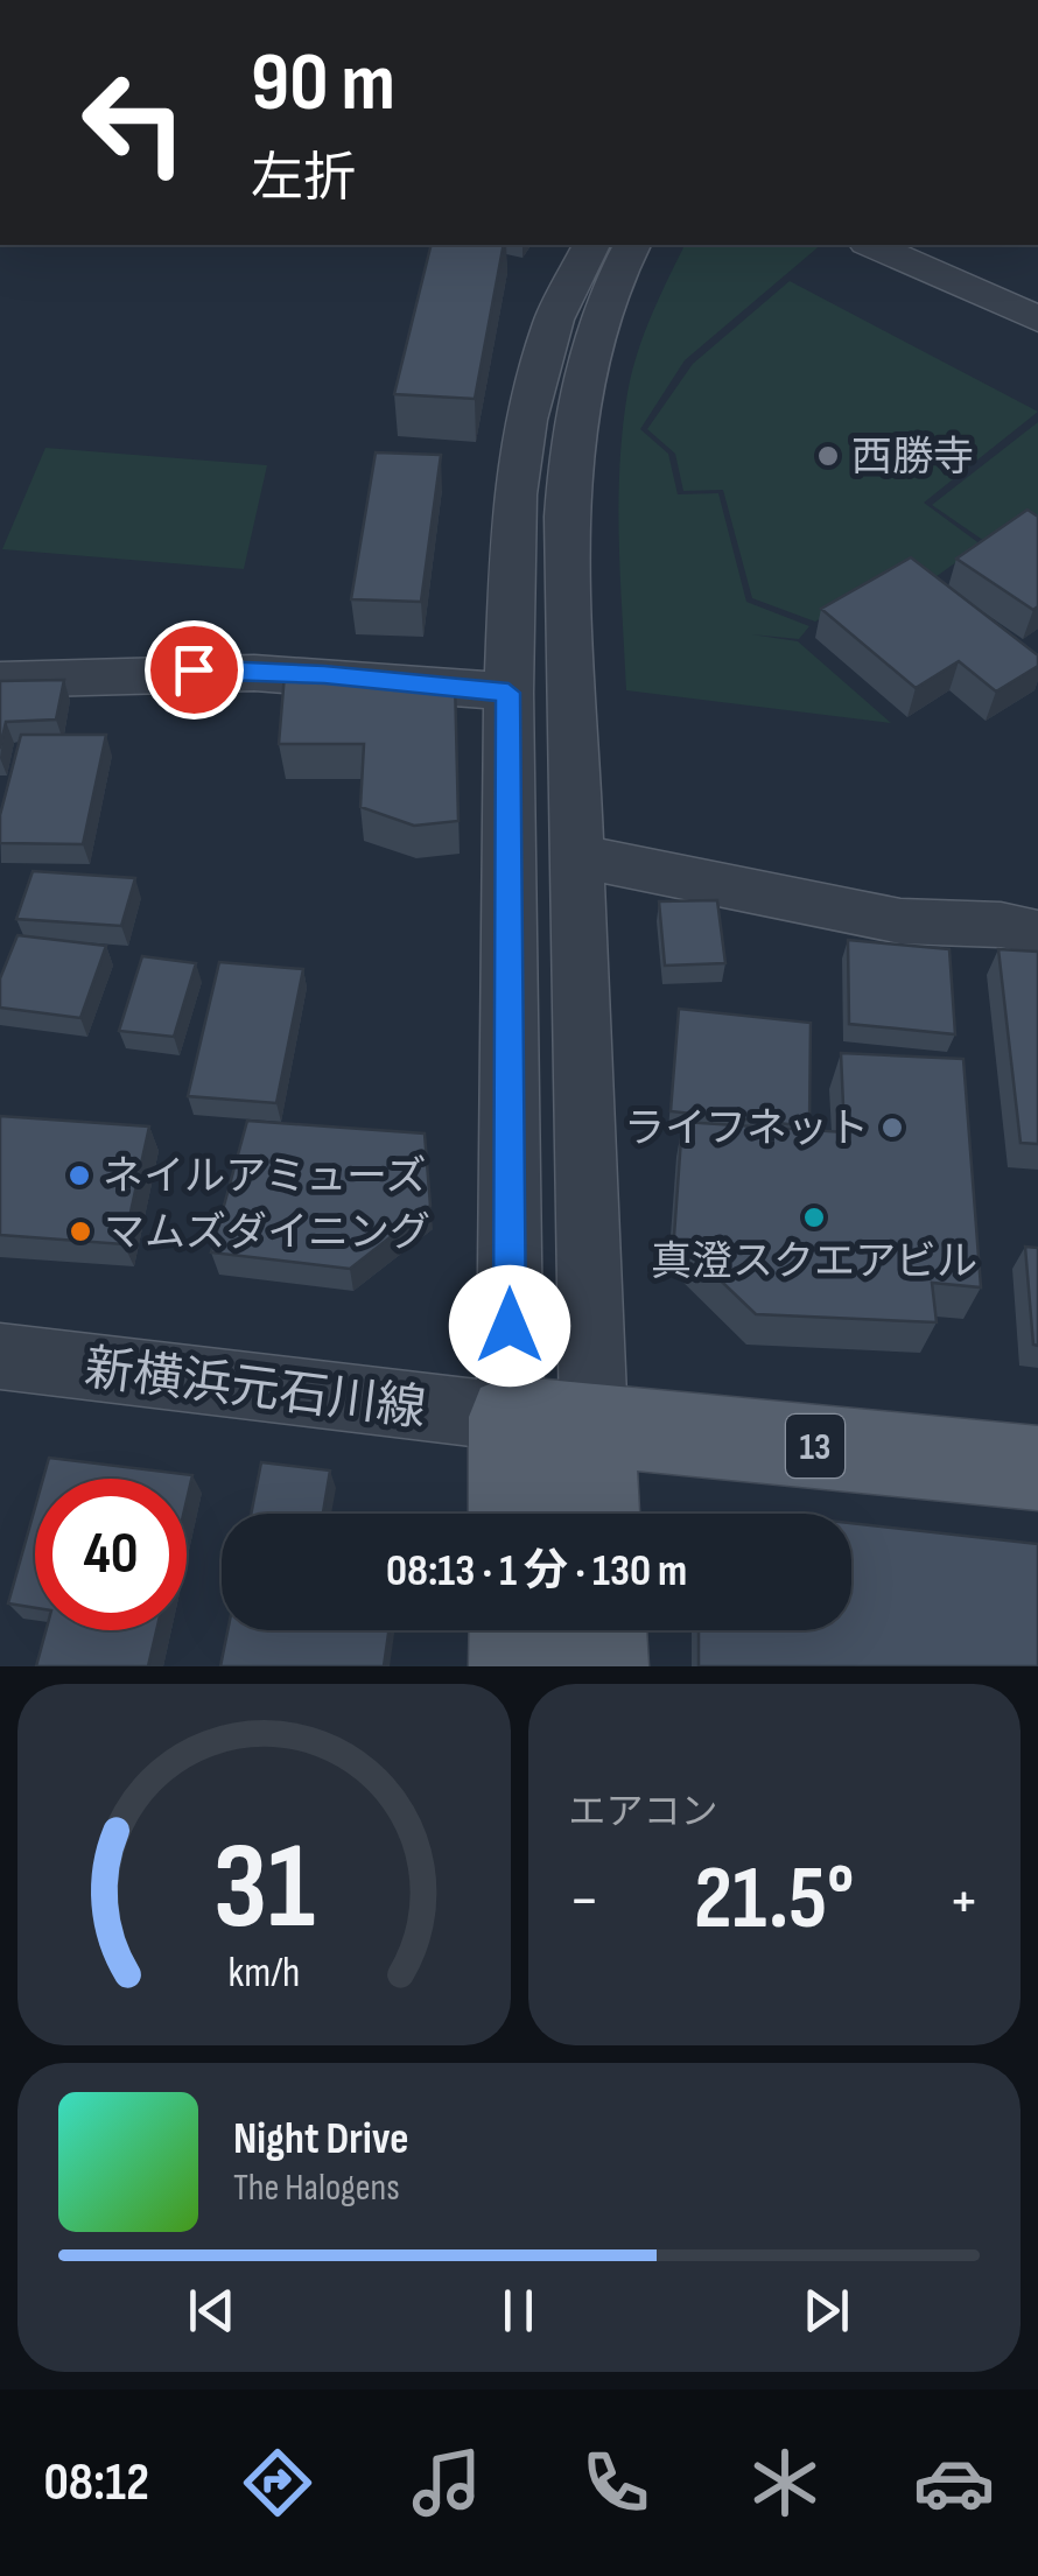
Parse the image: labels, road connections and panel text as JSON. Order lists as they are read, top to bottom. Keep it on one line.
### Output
{"streets":{"main road":["13"],"street":["新横浜元石川線"]},"crossings":[["新横浜元石川線","13"]],"places":["西勝寺","ライフネット","ネイルアミューズ","真澄スクエアビル","マムズダイニング"],"page":{"turn":["90 m","左折"],"limit":"40","trip":"08:13 · 1 分 · 130 m","tile":"エアコン","heat":["−","21.5°","+"],"song":["Night Drive","The Halogens"],"tabs":"08:12","gauge":["31","km/h"]}}
